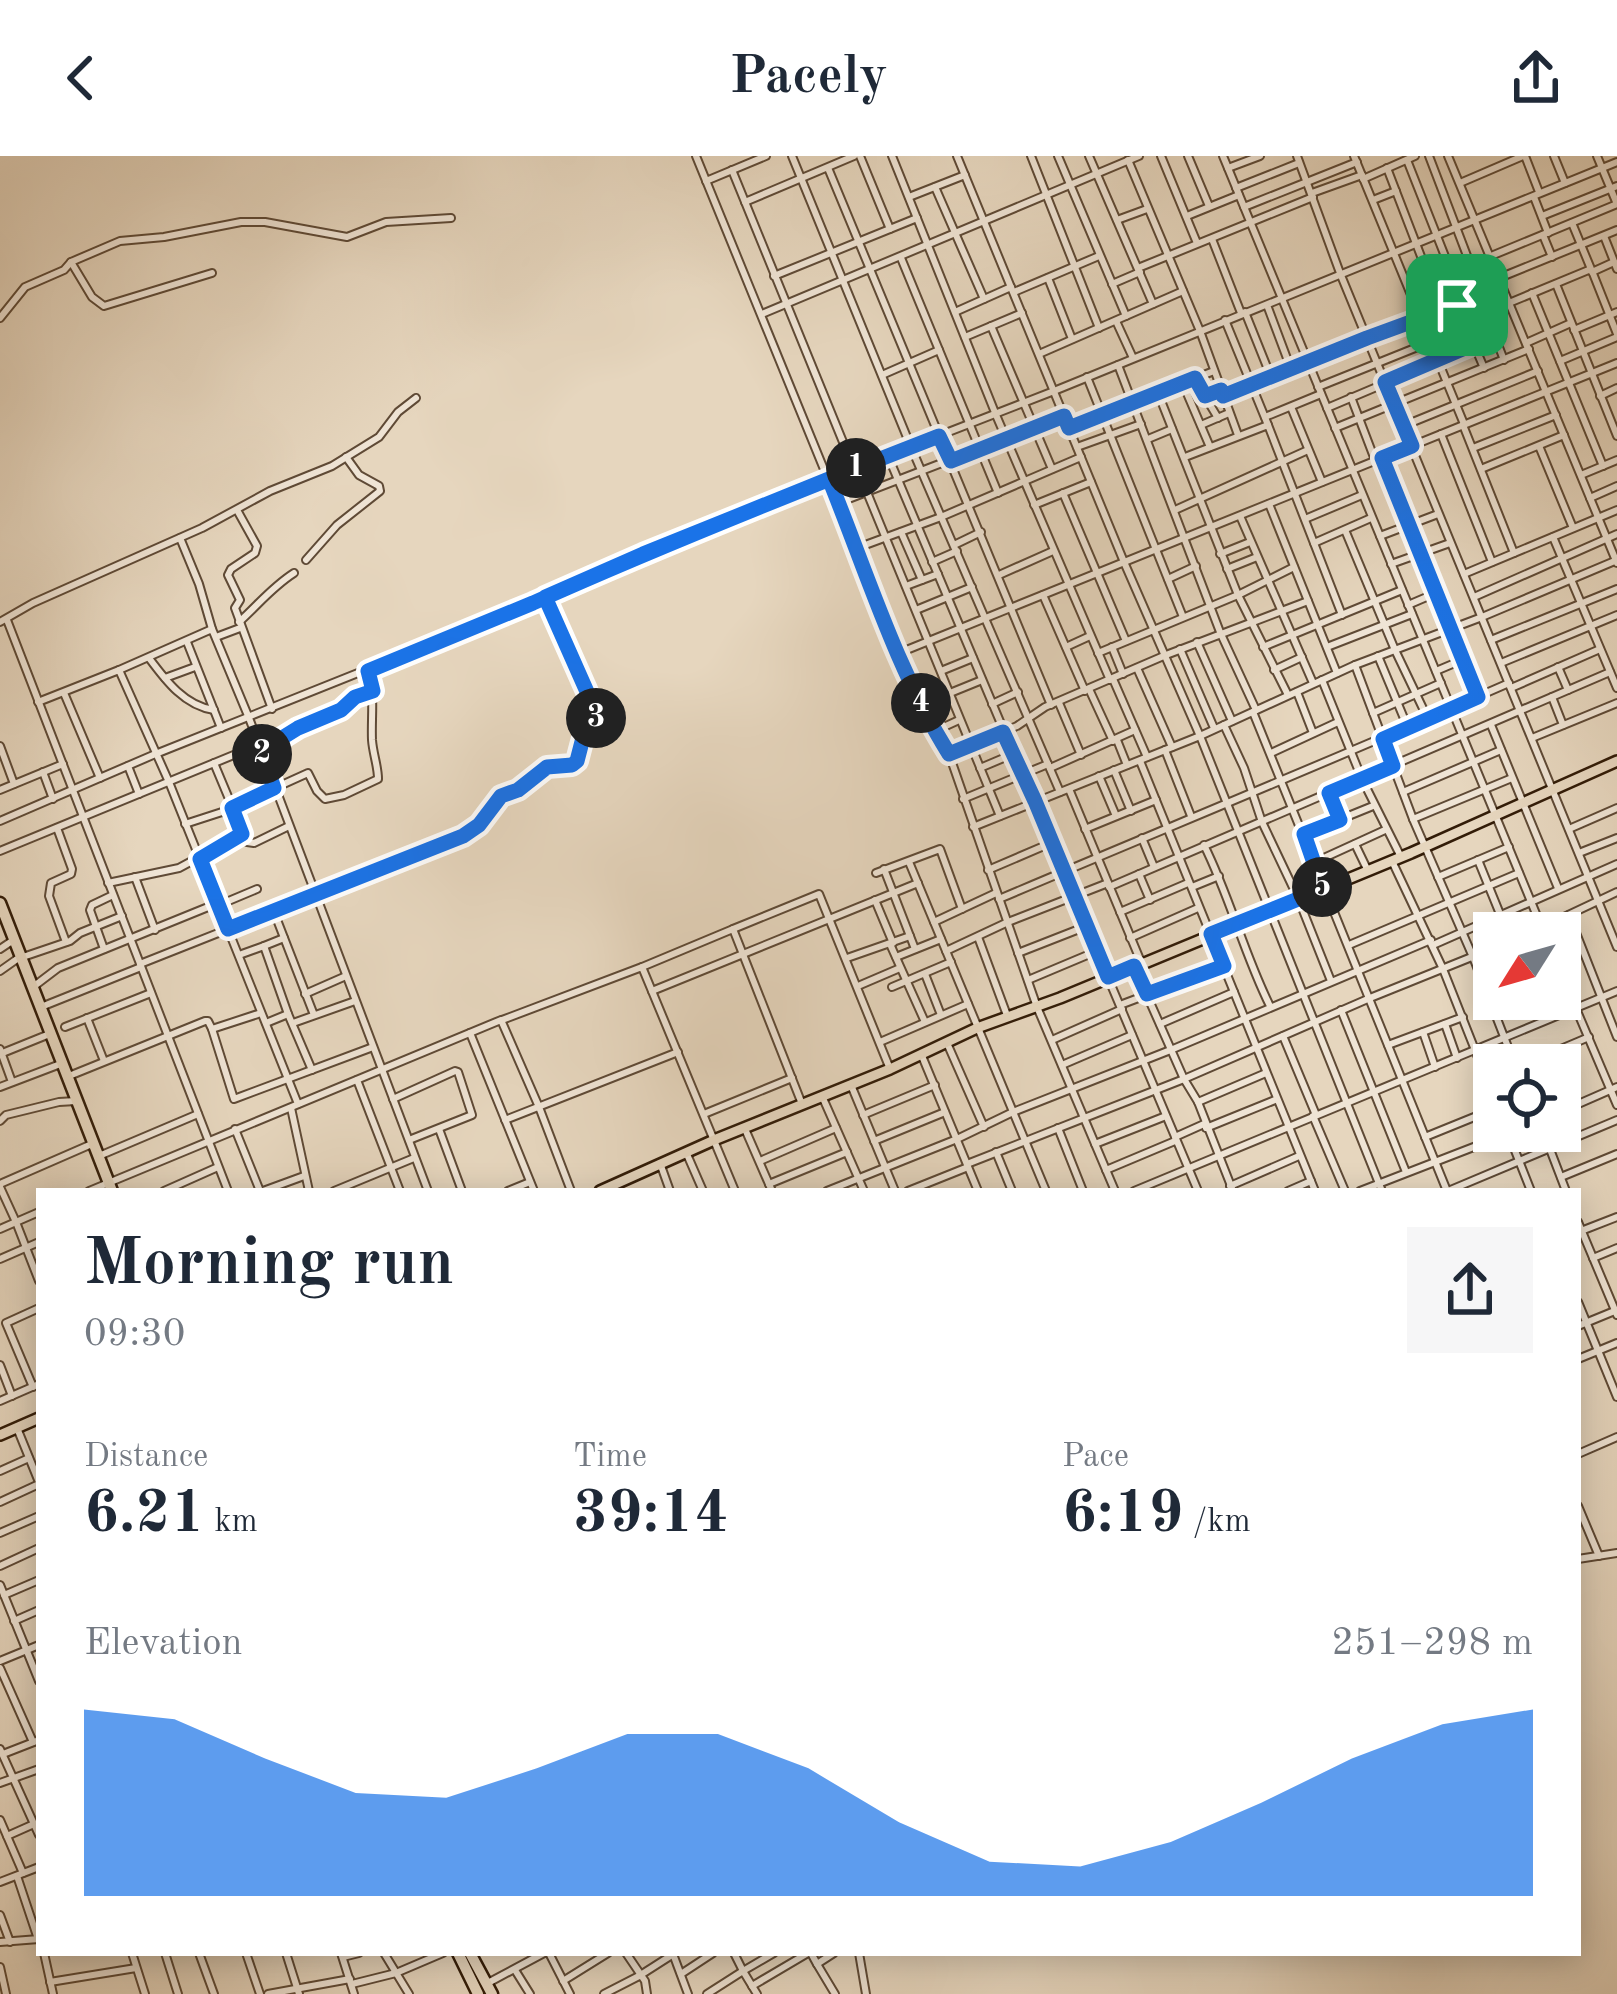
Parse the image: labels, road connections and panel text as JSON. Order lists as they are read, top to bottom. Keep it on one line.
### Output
{"north":"bottom left","page":{"header":"Pacely","pins":["1","4","3","2","5"],"heading":["Morning run","09:30"],"stats":[["Distance","6.21 km"],["Time","39:14"],["Pace","6:19 /km"]],"chart":["Elevation","251–298 m"]}}
